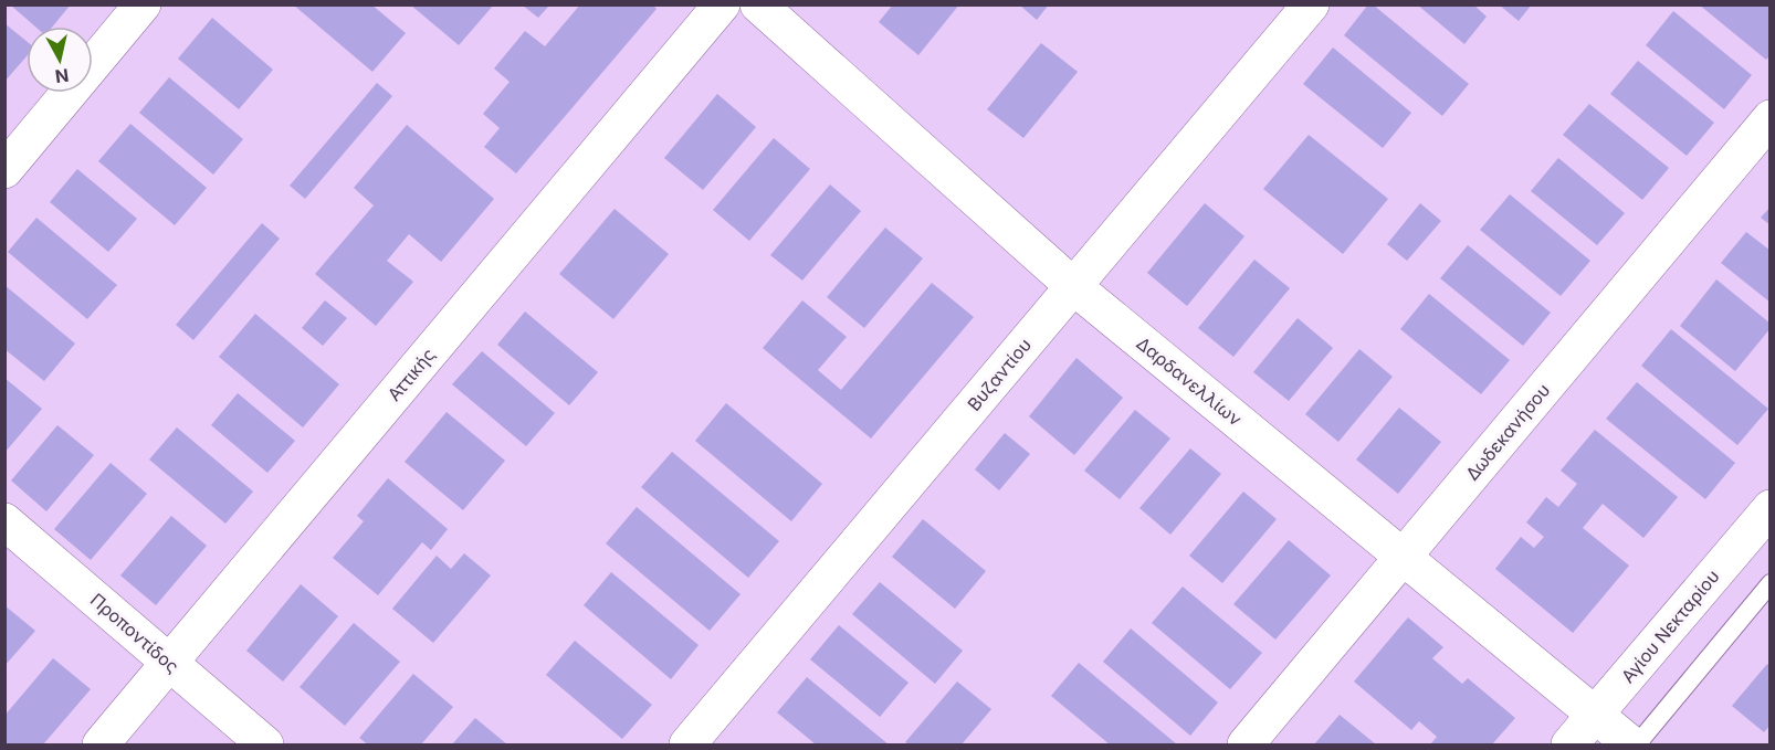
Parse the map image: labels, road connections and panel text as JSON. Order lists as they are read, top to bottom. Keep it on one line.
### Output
{"streets":{"street":["Αττικής","Βυζαντίου","Δαρδανελλίων","Δωδεκανήσου","Αγίου Νεκταρίου","Προποντίδος"]},"crossings":[["Αττικής","Προποντίδος"],["Βυζαντίου","Δαρδανελλίων"],["Δαρδανελλίων","Δωδεκανήσου"],["Δαρδανελλίων","Αγίου Νεκταρίου"]],"north":"bottom"}
